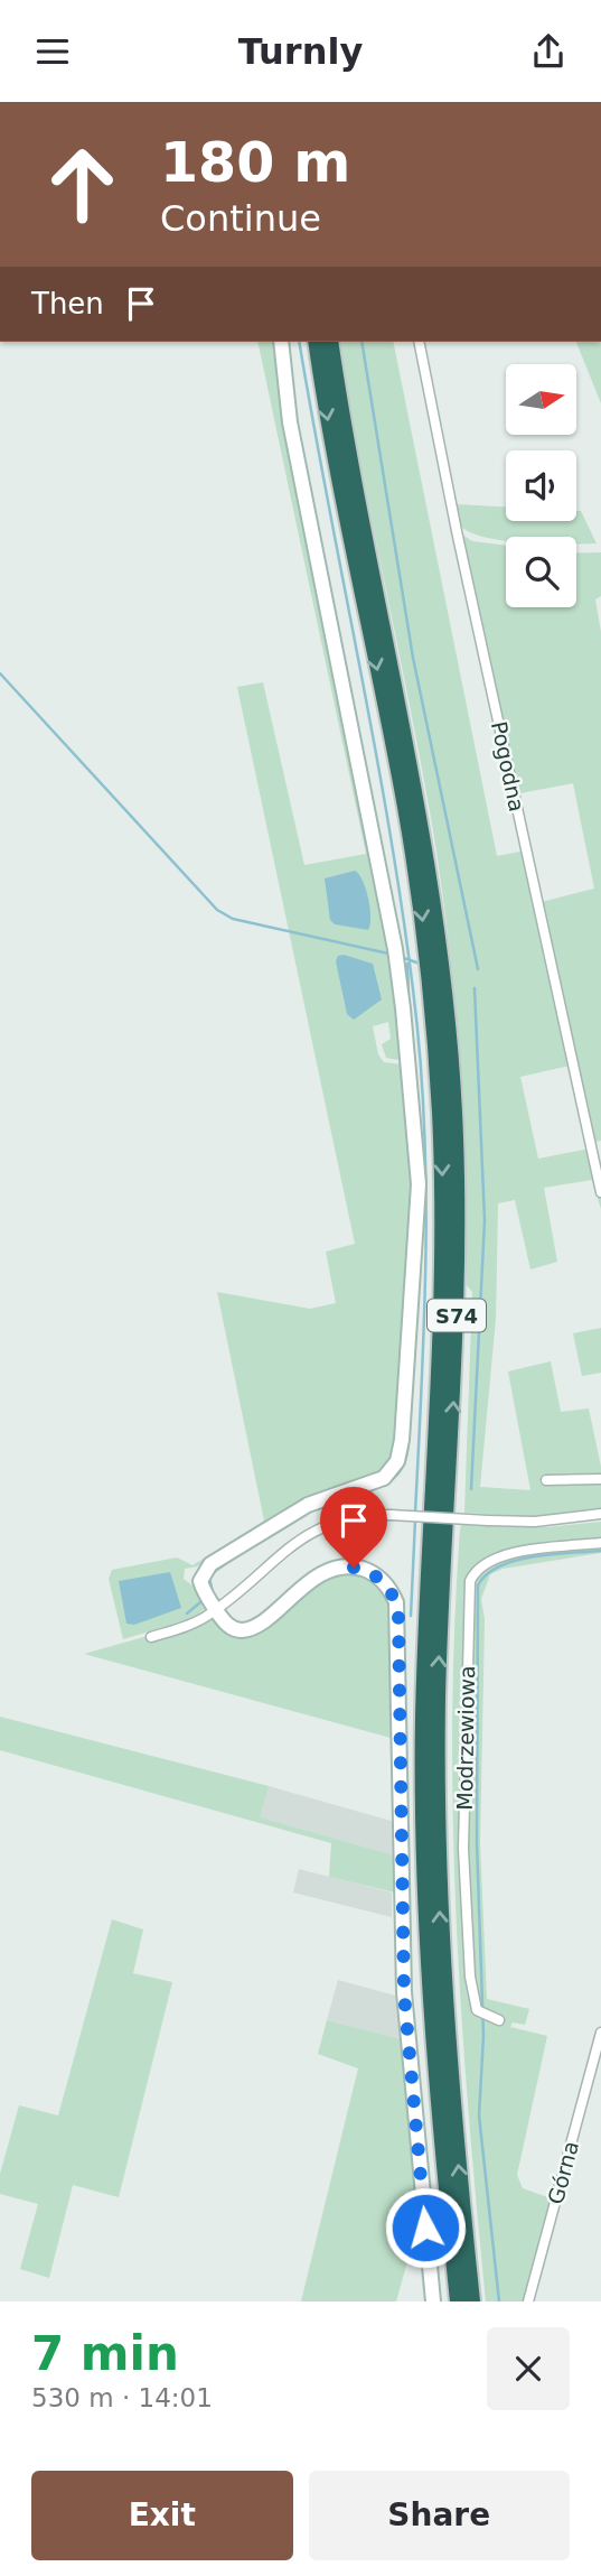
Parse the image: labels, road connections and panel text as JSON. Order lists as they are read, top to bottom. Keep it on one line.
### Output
{"streets":{"highway":["S74"],"street":["Pogodna","Modrzewiowa","Górna"]},"north":"right","page":{"header":"Turnly","turn":["180 m","Continue"],"then":"Then","heading":["7 min","530 m · 14:01"],"buttons":["Exit","Share"]}}
